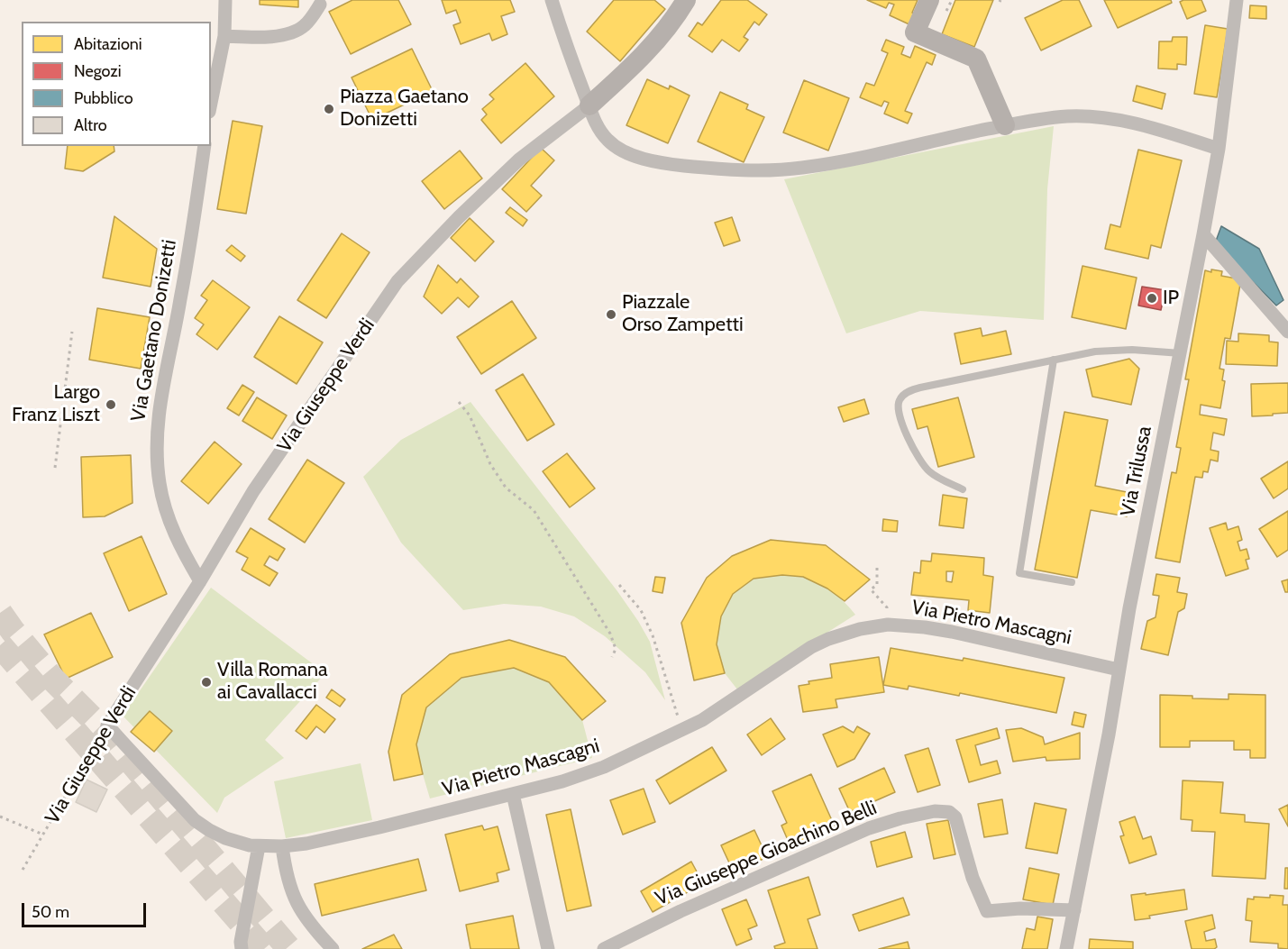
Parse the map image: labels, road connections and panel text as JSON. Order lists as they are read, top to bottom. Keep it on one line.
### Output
{"streets":{"main road":["Via Giuseppe Verdi"],"street":["Via Gaetano Donizetti","Via Trilussa","Via Pietro Mascagni","Via Giuseppe Gioachino Belli"]},"crossings":[["Via Gaetano Donizetti","Via Giuseppe Verdi"],["Via Giuseppe Verdi","Via Pietro Mascagni"],["Via Trilussa","Via Pietro Mascagni"],["Via Trilussa","Via Giuseppe Gioachino Belli"]],"places":["Piazza Gaetano Donizetti","IP","Piazzale Orso Zampetti","Largo Franz Liszt","Villa Romana ai Cavallacci"],"legend":["Abitazioni","Negozi","Pubblico","Altro"],"scale_bar":"50 m"}
